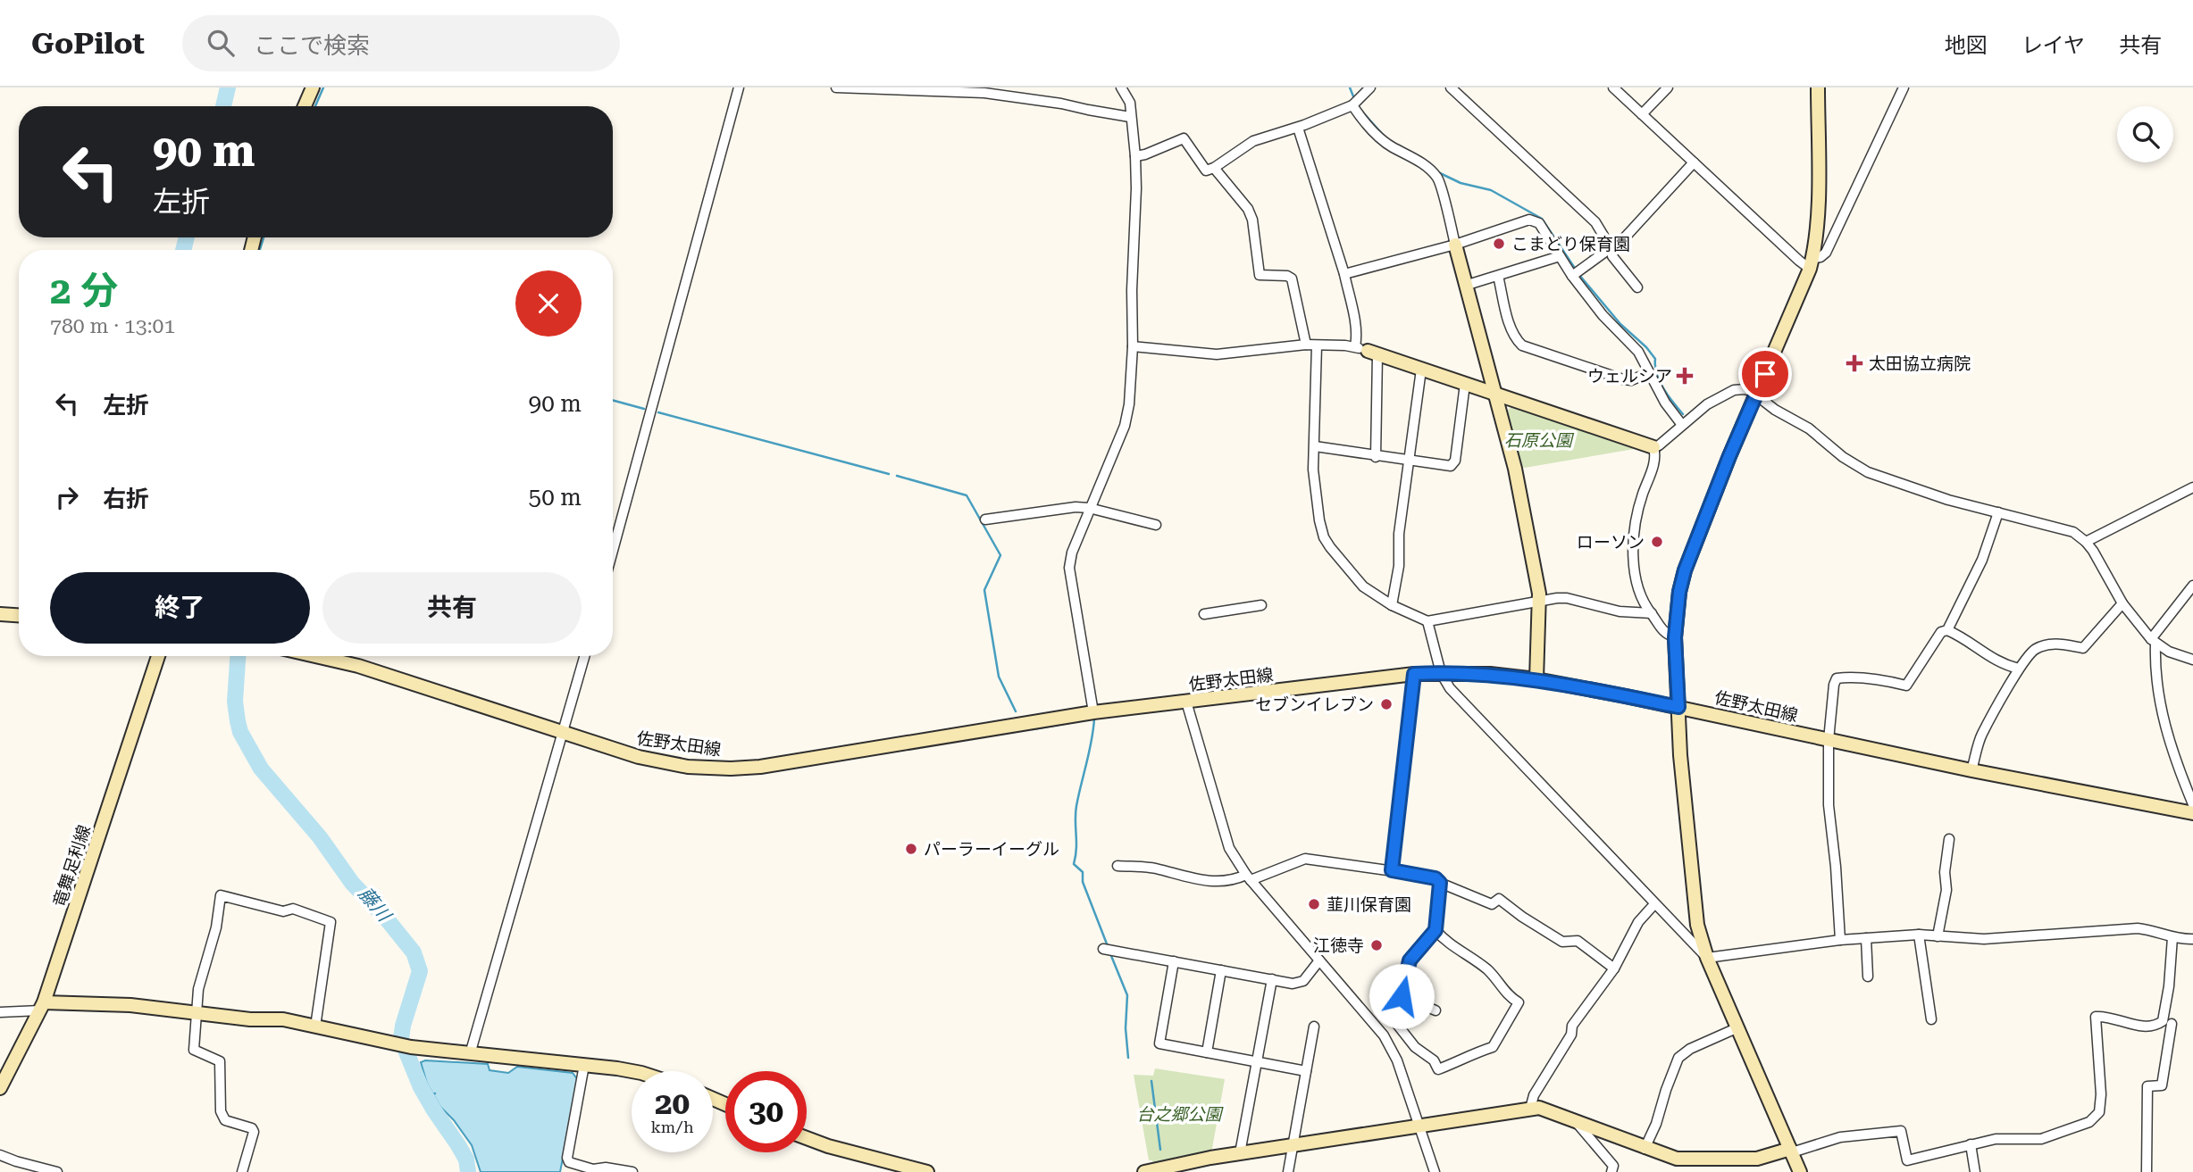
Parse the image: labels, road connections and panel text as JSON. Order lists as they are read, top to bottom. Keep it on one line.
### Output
{"streets":{"street":["佐野太田線","竜舞足利線"]},"water":["藤川"],"parks":["石原公園","台之郷公園"],"places":{"other":["こまどり保育園","ローソン","セブンイレブン","パーラーイーグル","韮川保育園","江徳寺"],"health":["太田協立病院","ウェルシア"]},"page":{"header":"GoPilot","search":"ここで検索","nav":["地図","レイヤ","共有"],"turn":["90 m","左折"],"heading":["2 分","780 m · 13:01"],"list":[{"name":"左折","value":"90 m"},{"name":"右折","value":"50 m"}],"buttons":["終了","共有"],"speed":"20 km/h","limit":"30"}}
